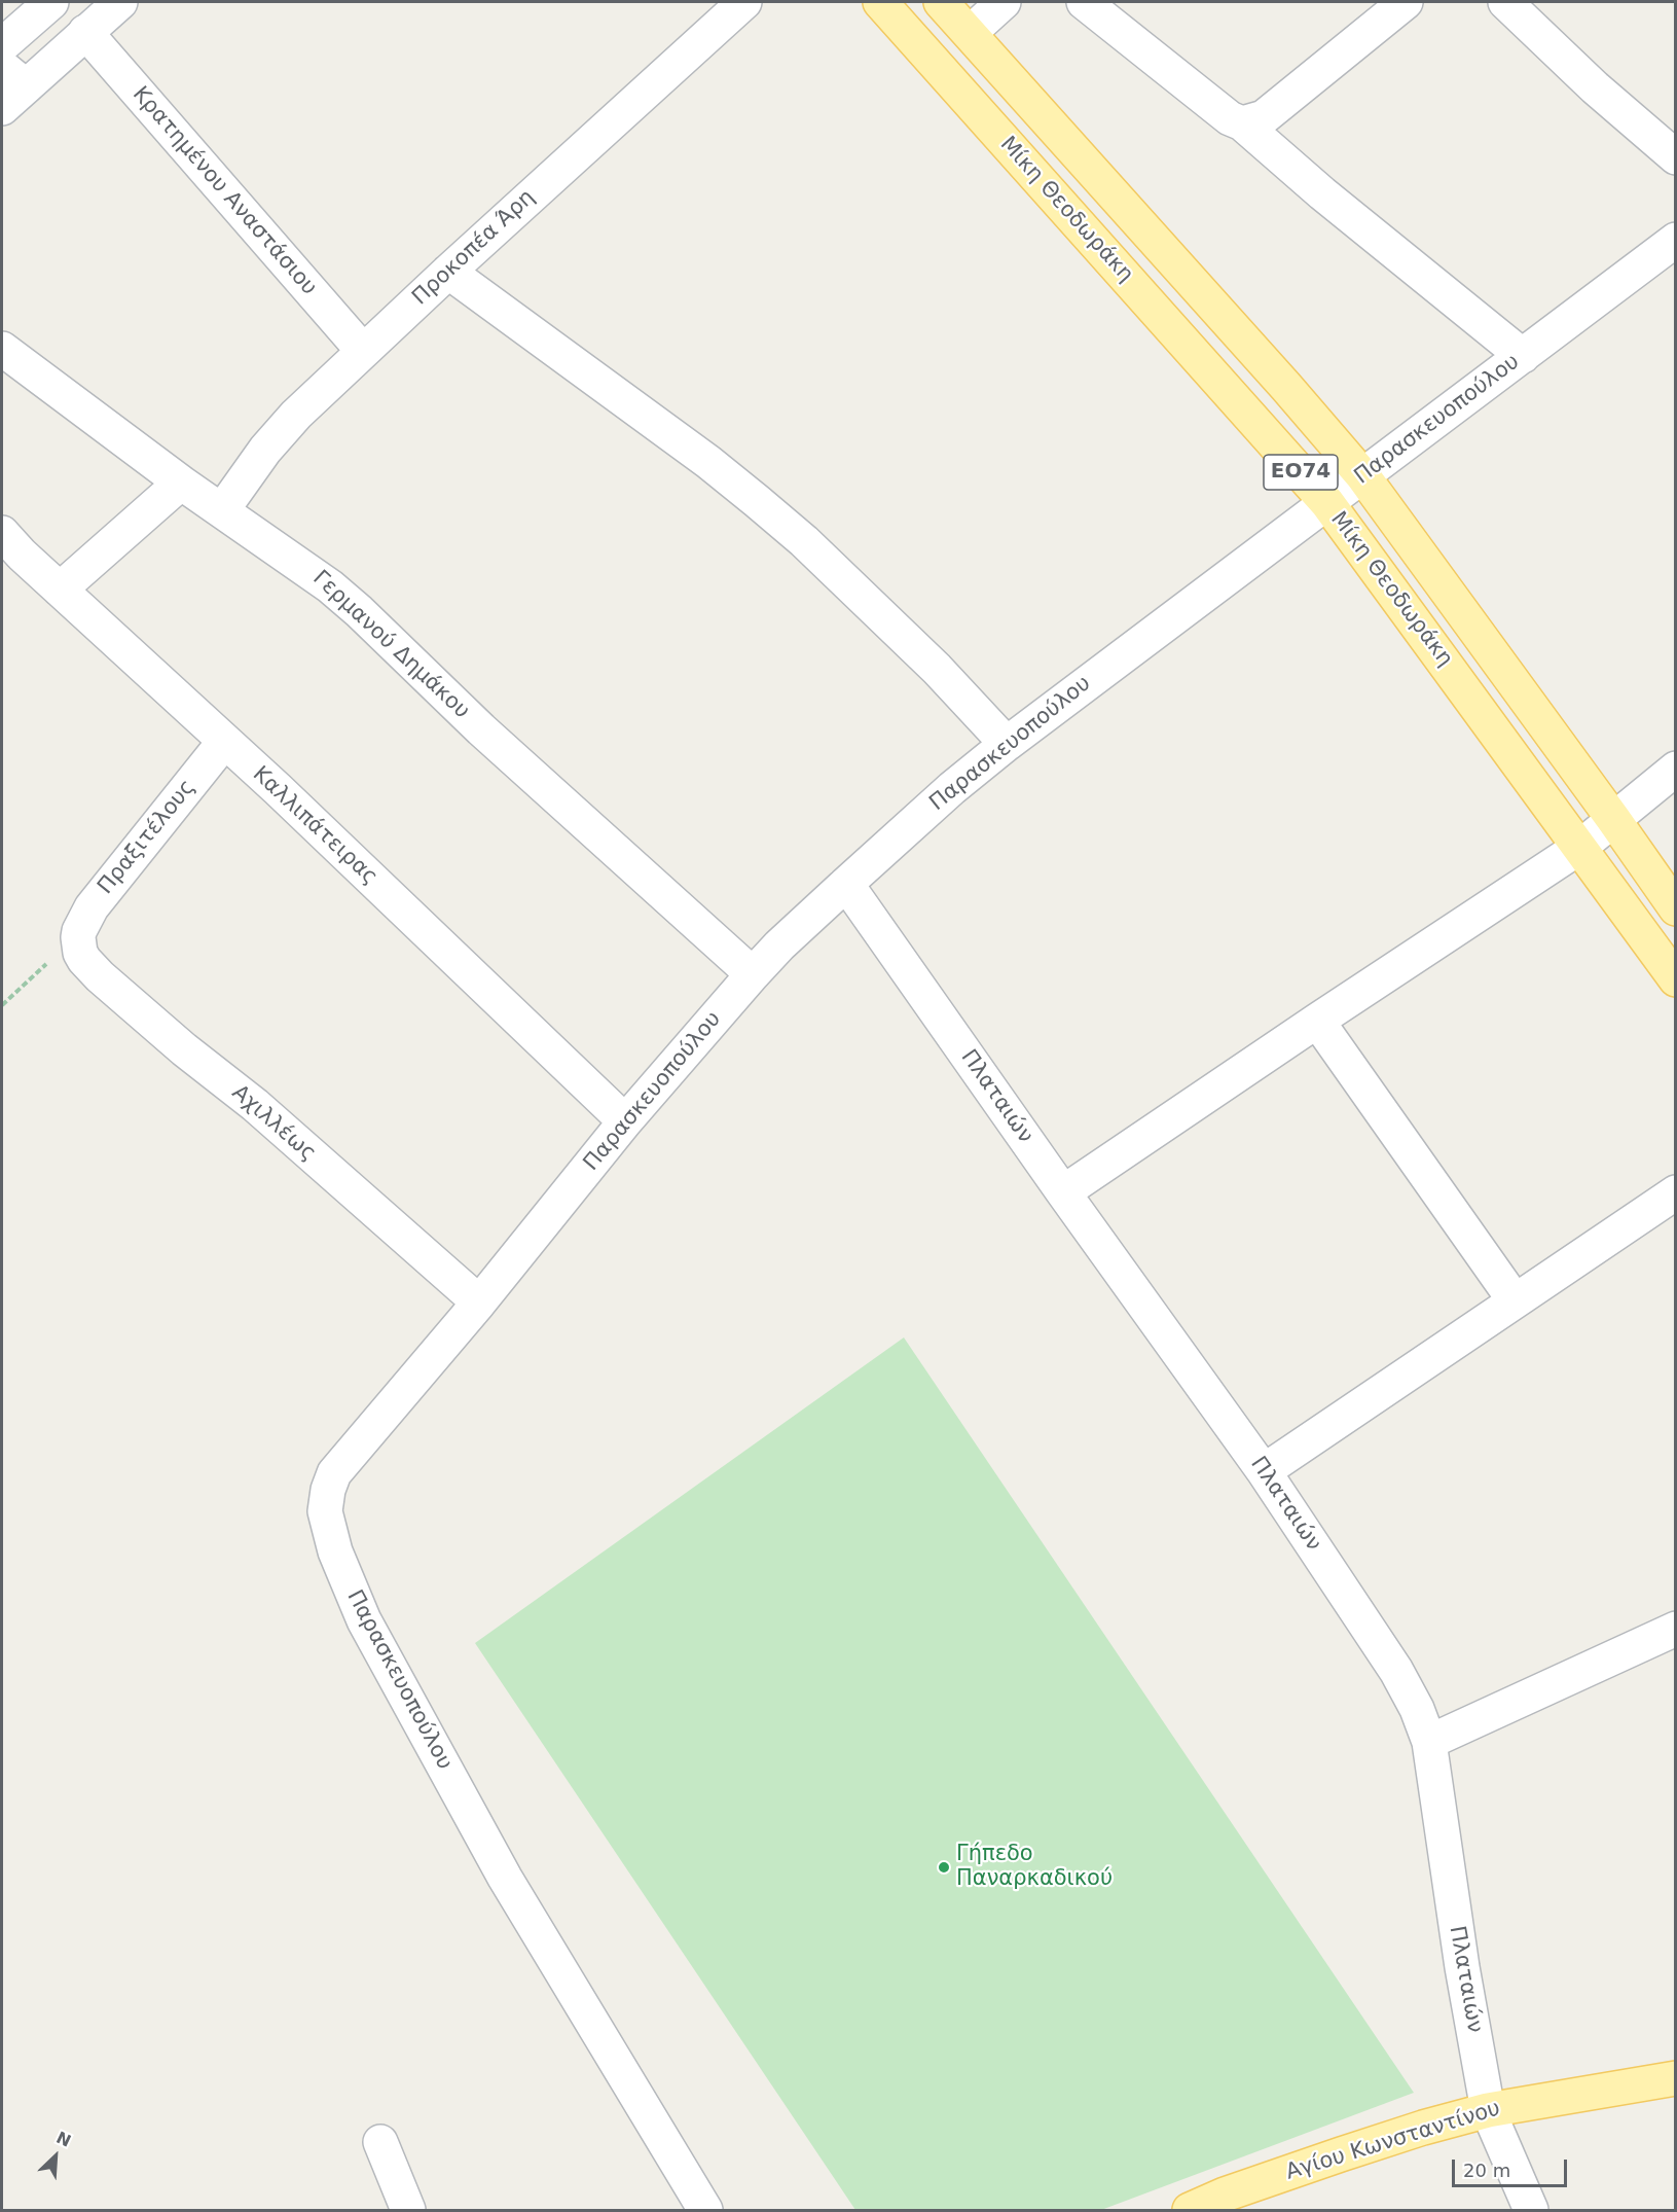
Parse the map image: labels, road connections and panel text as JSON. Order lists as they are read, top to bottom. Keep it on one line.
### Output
{"streets":{"main road":["Μίκη Θεοδωράκη","ΕΟ74","Αγίου Κωνσταντίνου"],"street":["Κρατημένου Αναστάσιου","Προκοπέα Άρη","Παρασκευοπούλου","Γερμανού Δημάκου","Καλλιπάτειρας","Πραξιτέλους","Πλαταιών","Αχιλλέως"]},"crossings":[["Κρατημένου Αναστάσιου","Προκοπέα Άρη"],["Μίκη Θεοδωράκη","Παρασκευοπούλου"],["Προκοπέα Άρη","Γερμανού Δημάκου"],["Παρασκευοπούλου","Γερμανού Δημάκου"],["Παρασκευοπούλου","Καλλιπάτειρας"],["Παρασκευοπούλου","Πλαταιών"],["Παρασκευοπούλου","Αχιλλέως"],["Καλλιπάτειρας","Πραξιτέλους"],["Πραξιτέλους","Αχιλλέως"],["Πλαταιών","Αγίου Κωνσταντίνου"]],"places":["Γήπεδο Παναρκαδικού"],"scale_bar":"20 m","north":"top right"}
